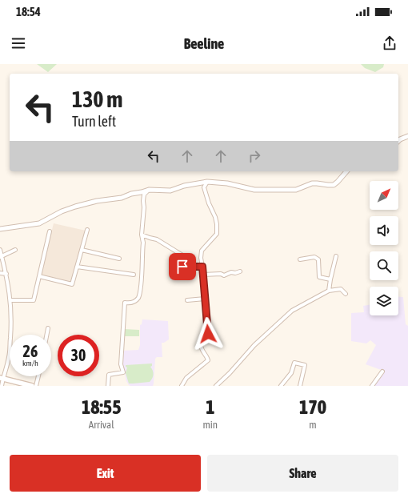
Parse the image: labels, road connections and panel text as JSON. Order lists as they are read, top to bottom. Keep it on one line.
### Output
{"north":"top right","page":{"status":"18:54","header":"Beeline","turn":["130 m","Turn left"],"speed":"26 km/h","limit":"30","eta":["18:55","Arrival","1","min","170","m"],"buttons":["Exit","Share"]}}
